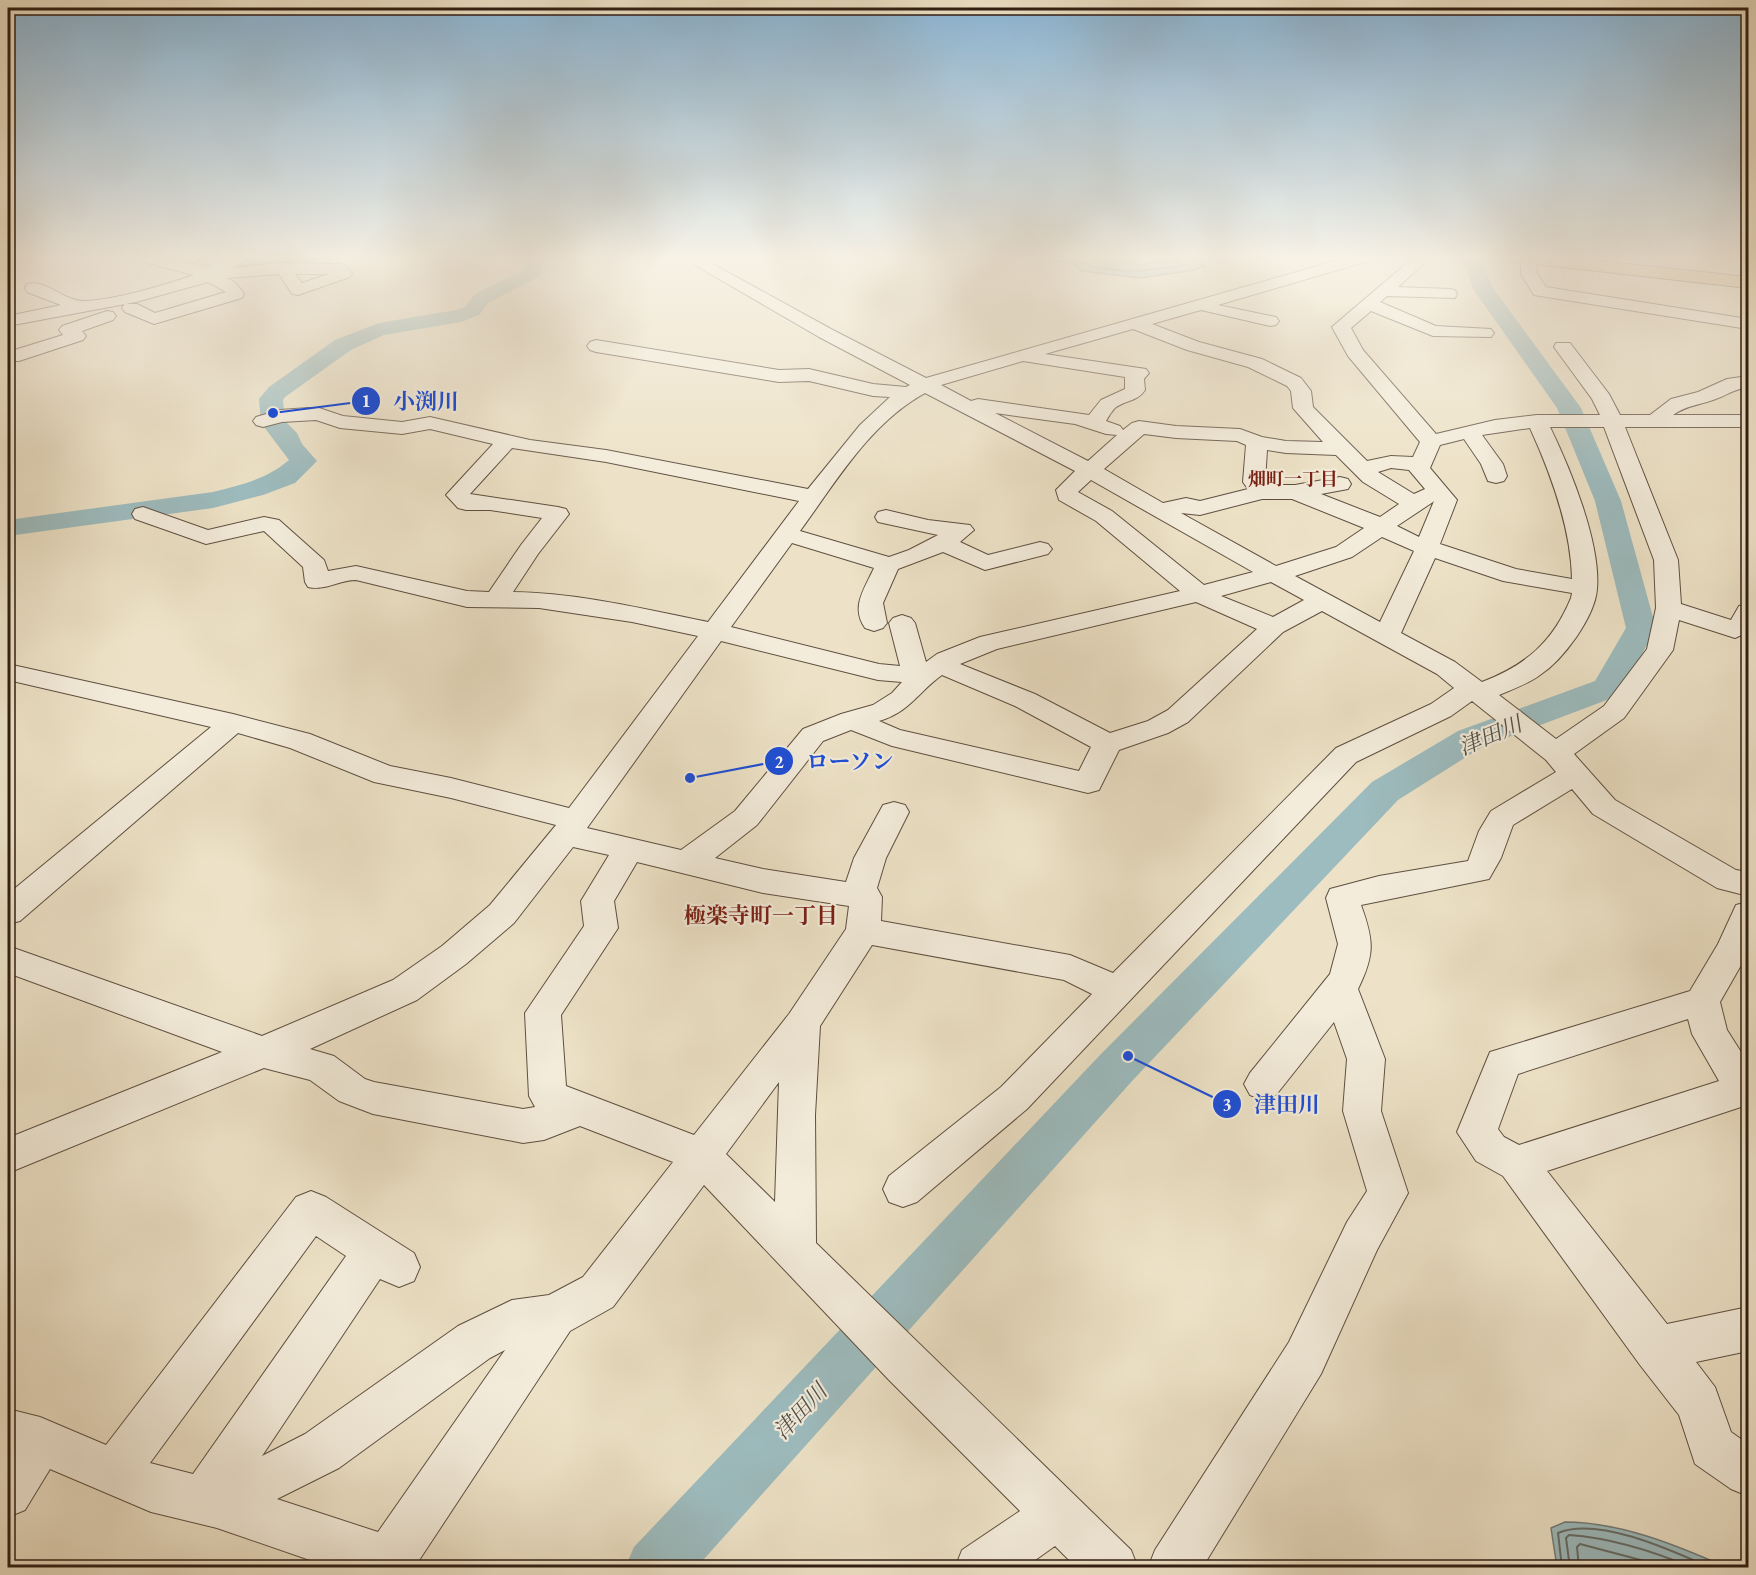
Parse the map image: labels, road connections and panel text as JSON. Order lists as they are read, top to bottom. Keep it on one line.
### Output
{"districts":["畑町一丁目","極楽寺町一丁目"],"water":["津田川"],"places":["小渕川","ローソン","津田川"]}
